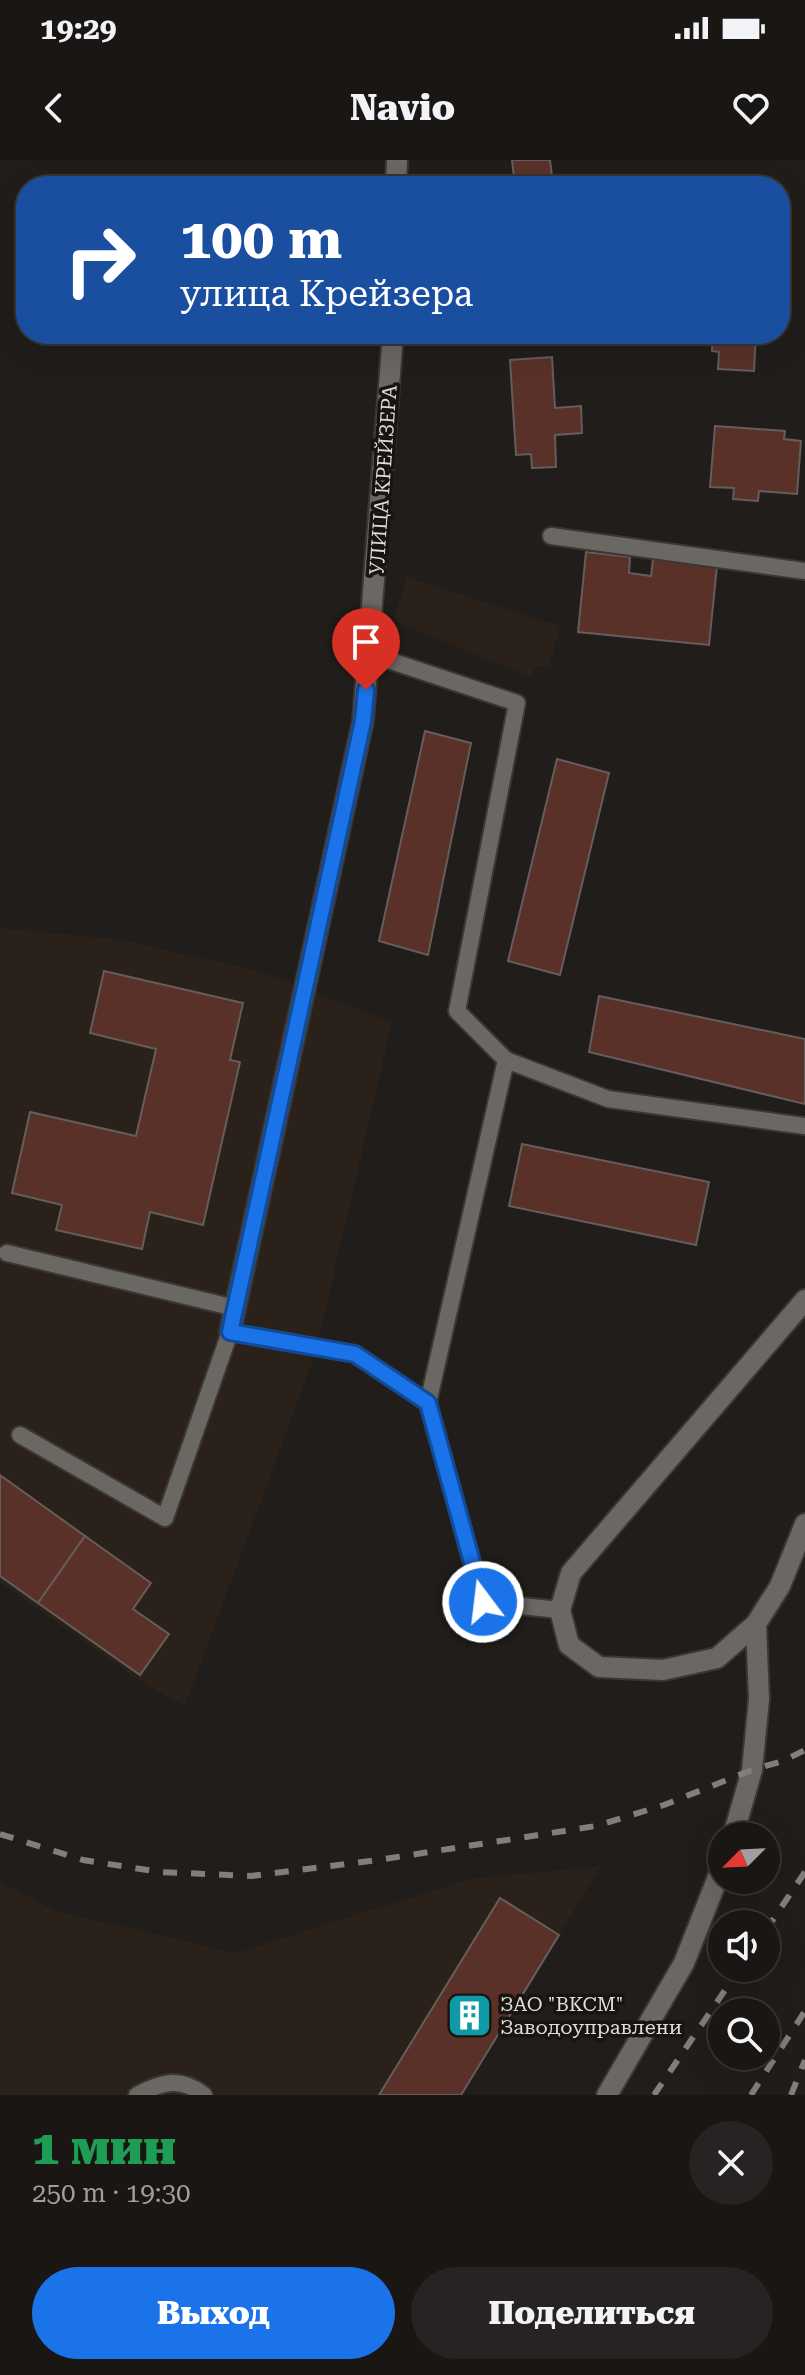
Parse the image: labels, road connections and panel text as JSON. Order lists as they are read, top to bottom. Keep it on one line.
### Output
{"streets":{"street":["УЛИЦА КРЕЙЗЕРА"]},"places":{"building":["ЗАО \"ВКСМ\" Заводоуправлени"]},"north":"bottom left","page":{"status":"19:29","header":"Navio","turn":["100 m","улица Крейзера"],"heading":["1 мин","250 m · 19:30"],"buttons":["Выход","Поделиться"]}}
